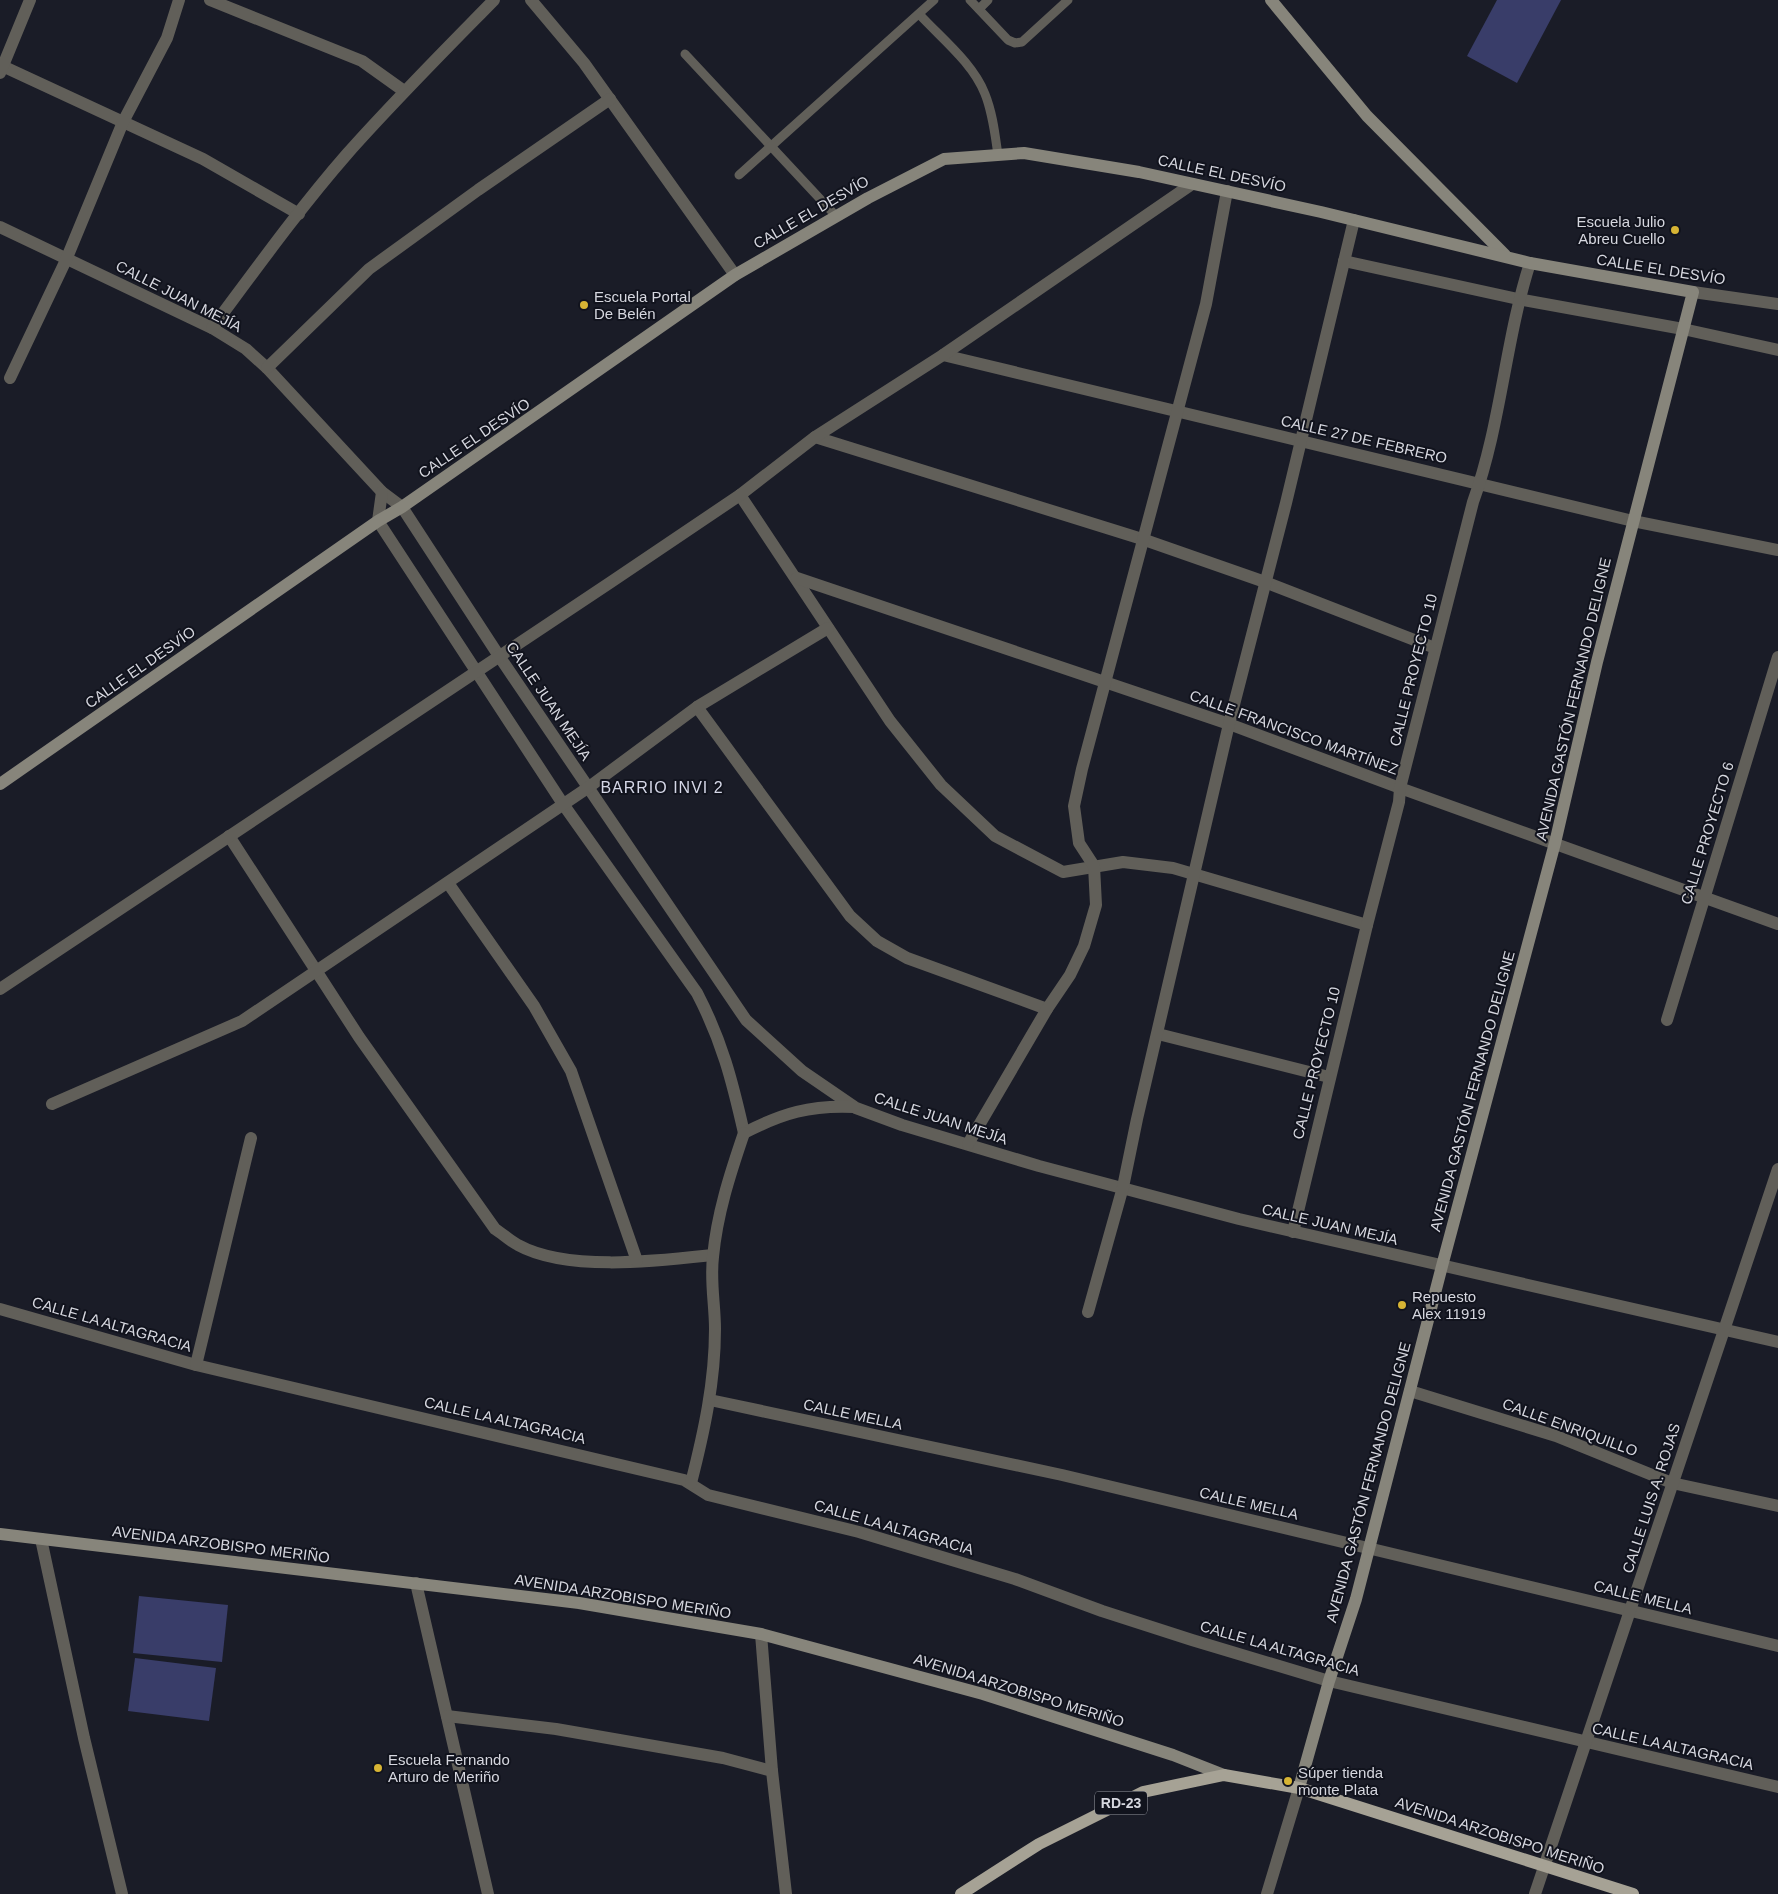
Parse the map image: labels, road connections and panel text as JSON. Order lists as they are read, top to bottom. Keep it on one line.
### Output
{"streets":{"main road":["AVENIDA ARZOBISPO MERIÑO","RD-23"],"street":["CALLE EL DESVÍO","CALLE JUAN MEJÍA","CALLE 27 DE FEBRERO","CALLE PROYECTO 10","AVENIDA GASTÓN FERNANDO DELIGNE","CALLE FRANCISCO MARTÍNEZ","CALLE PROYECTO 6","CALLE LA ALTAGRACIA","CALLE MELLA","CALLE ENRIQUILLO","CALLE LUIS A. ROJAS"]},"crossings":[["CALLE EL DESVÍO","CALLE JUAN MEJÍA"],["CALLE EL DESVÍO","CALLE PROYECTO 10"],["CALLE EL DESVÍO","AVENIDA GASTÓN FERNANDO DELIGNE"],["CALLE JUAN MEJÍA","CALLE PROYECTO 10"],["CALLE JUAN MEJÍA","AVENIDA GASTÓN FERNANDO DELIGNE"],["CALLE JUAN MEJÍA","CALLE LUIS A. ROJAS"],["CALLE 27 DE FEBRERO","CALLE PROYECTO 10"],["CALLE 27 DE FEBRERO","AVENIDA GASTÓN FERNANDO DELIGNE"],["CALLE PROYECTO 10","CALLE FRANCISCO MARTÍNEZ"],["AVENIDA GASTÓN FERNANDO DELIGNE","CALLE FRANCISCO MARTÍNEZ"],["AVENIDA GASTÓN FERNANDO DELIGNE","CALLE LA ALTAGRACIA"],["AVENIDA GASTÓN FERNANDO DELIGNE","CALLE MELLA"],["AVENIDA GASTÓN FERNANDO DELIGNE","CALLE ENRIQUILLO"],["AVENIDA GASTÓN FERNANDO DELIGNE","AVENIDA ARZOBISPO MERIÑO"],["AVENIDA GASTÓN FERNANDO DELIGNE","RD-23"],["CALLE FRANCISCO MARTÍNEZ","CALLE PROYECTO 6"],["CALLE LA ALTAGRACIA","CALLE LUIS A. ROJAS"],["CALLE MELLA","CALLE LUIS A. ROJAS"],["CALLE ENRIQUILLO","CALLE LUIS A. ROJAS"],["CALLE LUIS A. ROJAS","AVENIDA ARZOBISPO MERIÑO"],["AVENIDA ARZOBISPO MERIÑO","RD-23"]],"districts":["BARRIO INVI 2"],"places":["Escuela Julio Abreu Cuello","Escuela Portal De Belén","Repuesto Alex 11919","Escuela Fernando Arturo de Meriño","Súper tienda monte Plata"]}
